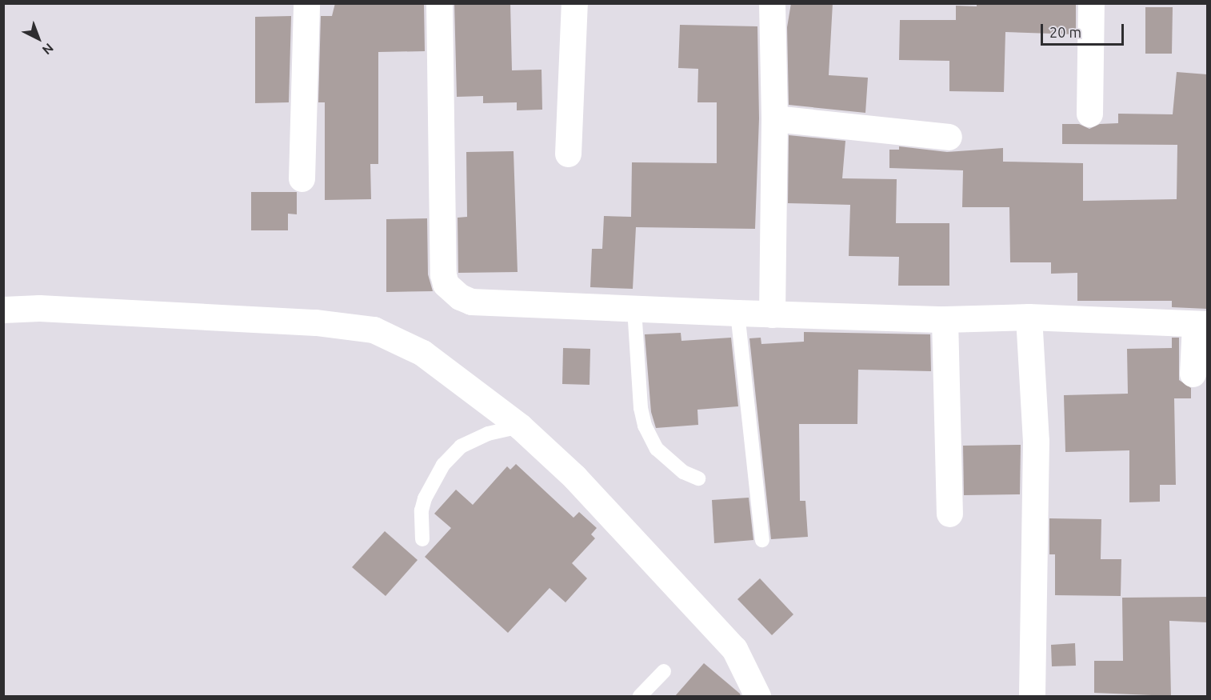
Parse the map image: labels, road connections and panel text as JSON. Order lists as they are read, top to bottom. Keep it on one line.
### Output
{"scale_bar":"20 m","north":"bottom right"}
